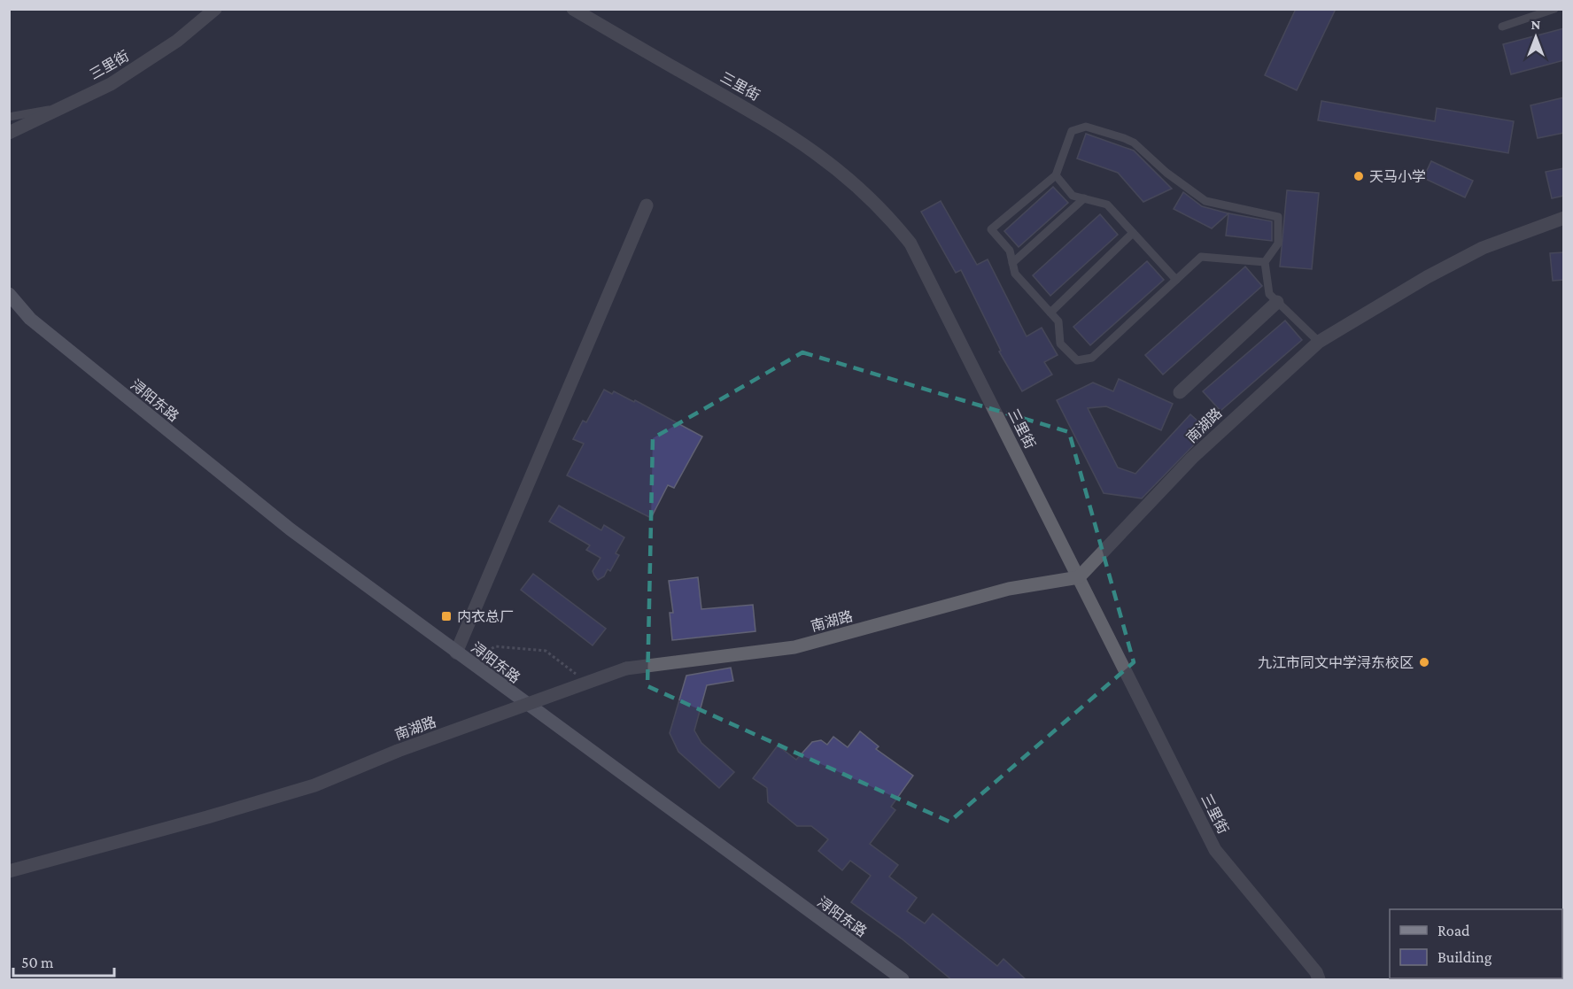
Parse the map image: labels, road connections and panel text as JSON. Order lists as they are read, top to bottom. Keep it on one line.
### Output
{"streets":{"main road":["浔阳东路"],"street":["三里街","南湖路"]},"crossings":[["三里街","南湖路"]],"places":{"other":["天马小学","九江市同文中学浔东校区"],"transit":["内衣总厂"]},"legend":["Road","Building"],"scale_bar":"50 m","north":"top"}
